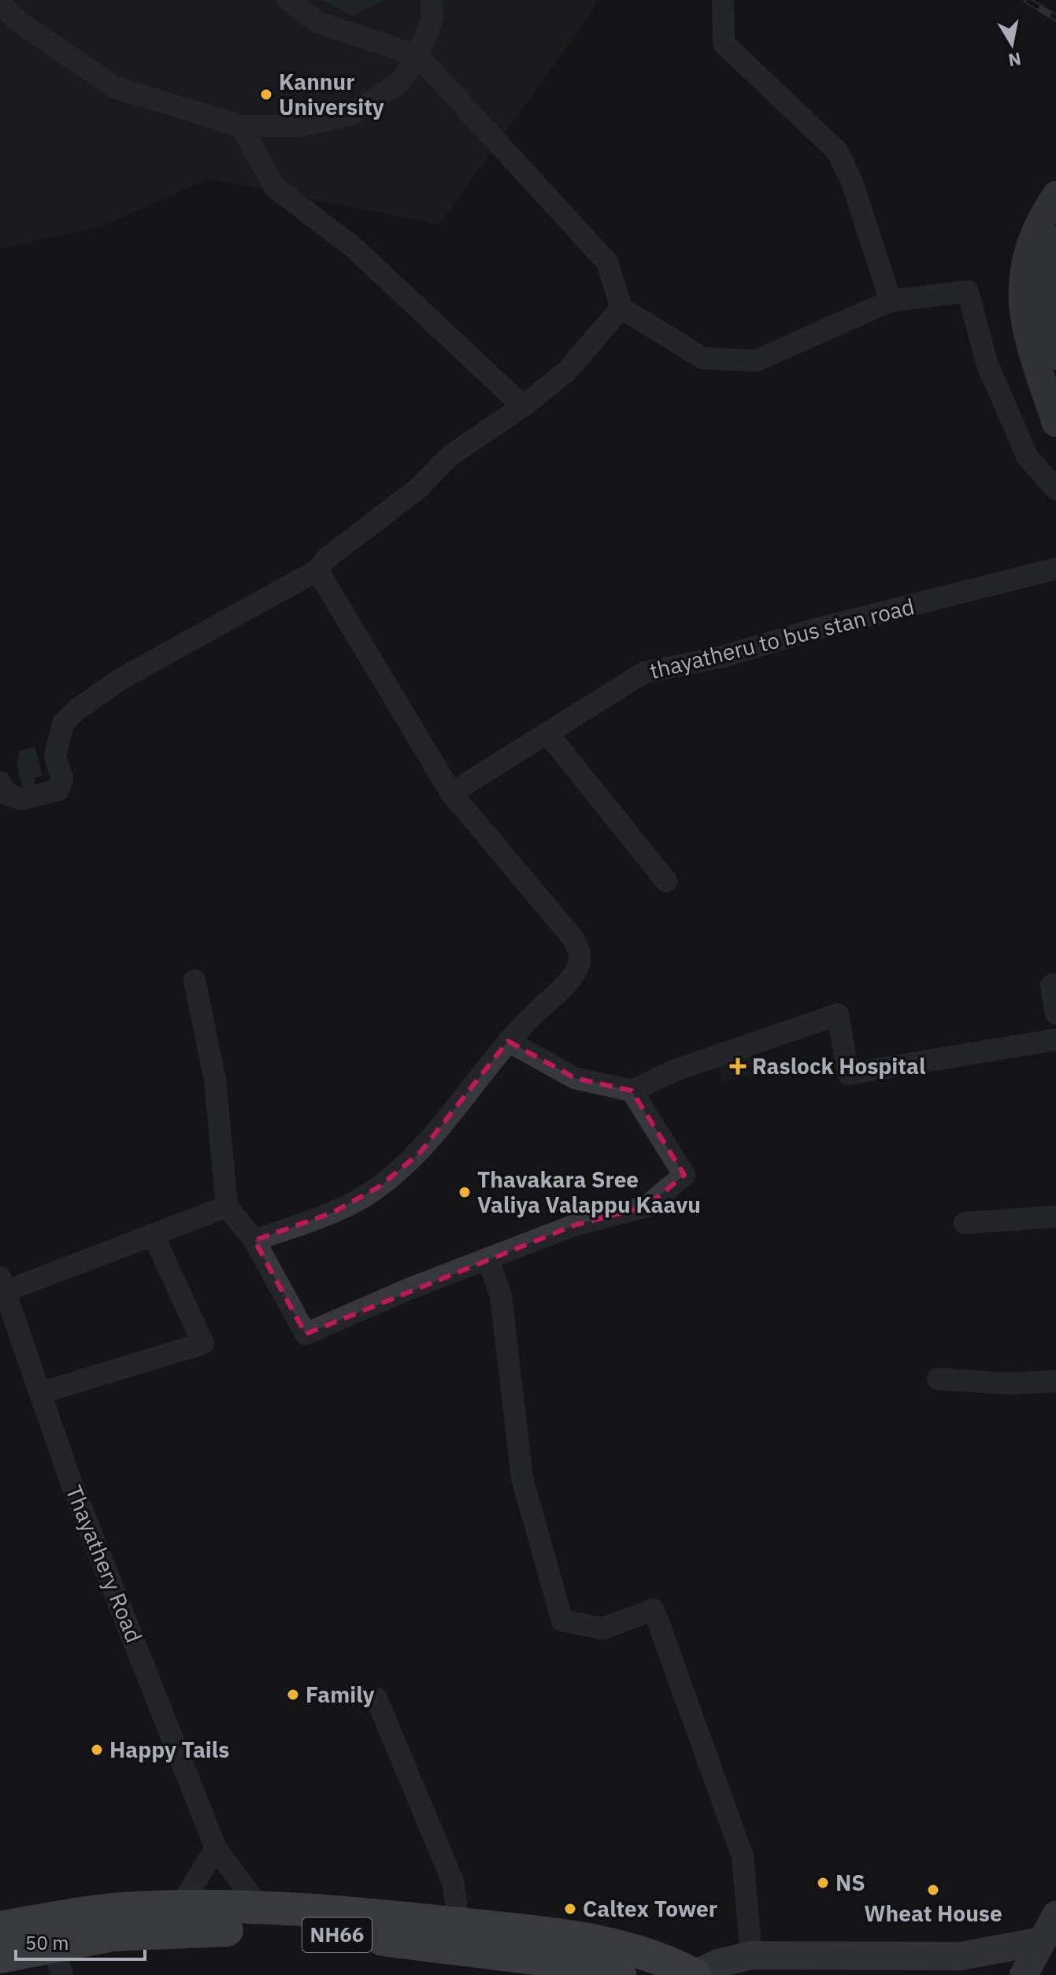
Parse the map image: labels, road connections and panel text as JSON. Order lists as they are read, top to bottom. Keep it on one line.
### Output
{"streets":{"highway":["NH66"],"street":["thayatheru to bus stan road","Thayathery Road"]},"crossings":[["Thayathery Road","NH66"]],"places":{"other":["Kannur University","Thavakara Sree Valiya Valappu Kaavu","Family","Happy Tails","NS","Wheat House","Caltex Tower"],"health":["Raslock Hospital"]},"scale_bar":"50 m","north":"bottom"}
